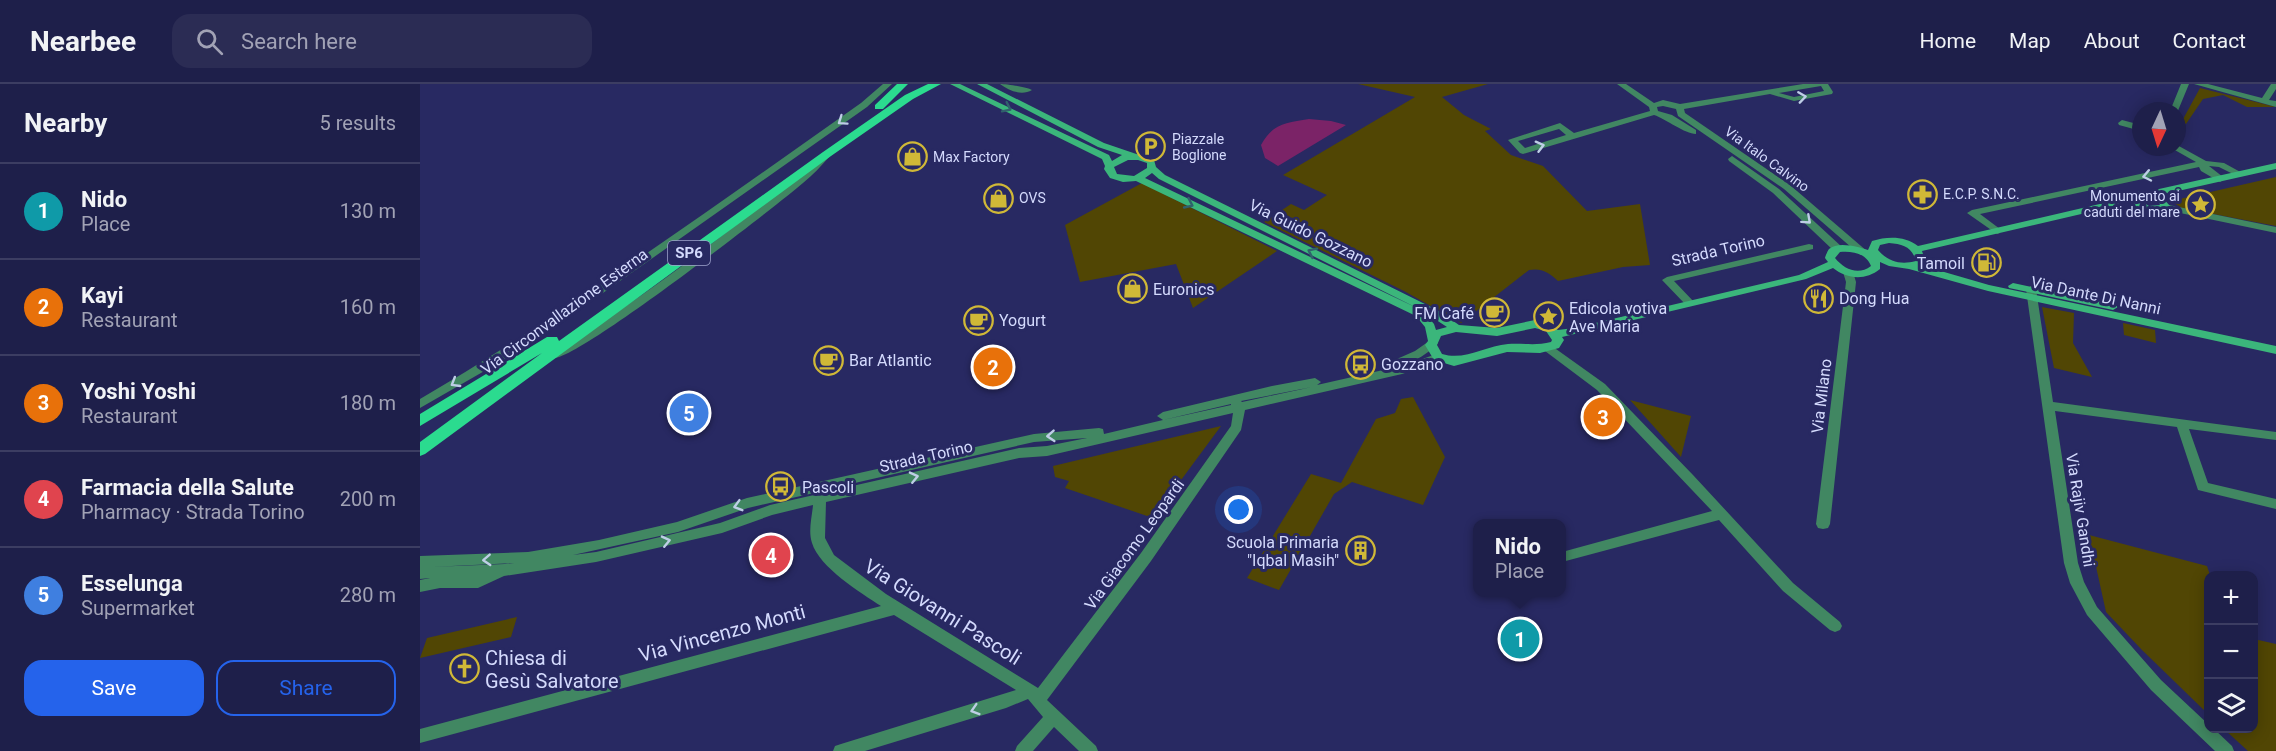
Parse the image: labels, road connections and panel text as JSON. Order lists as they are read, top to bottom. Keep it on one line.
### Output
{"streets":{"main road":["SP6","Via Circonvallazione Esterna"],"street":["Via Italo Calvino","Via Guido Gozzano","Strada Torino","Via Dante Di Nanni","Via Milano","Via Rajiv Gandhi","Via Giacomo Leopardi","Via Giovanni Pascoli","Via Vincenzo Monti"]},"crossings":[["Via Guido Gozzano","Strada Torino"],["Strada Torino","Via Giacomo Leopardi"],["Strada Torino","Via Giovanni Pascoli"],["SP6","Via Circonvallazione Esterna"],["Via Dante Di Nanni","Via Rajiv Gandhi"],["Via Giacomo Leopardi","Via Giovanni Pascoli"],["Via Giovanni Pascoli","Via Vincenzo Monti"]],"places":{"parking":["Piazzale Boglione"],"shop":["Max Factory","OVS","Euronics"],"pharmacy":["E.C.P. S.N.C."],"place":["Monumento ai caduti del mare","Edicola votiva Ave Maria"],"fuel station":["Tamoil"],"restaurant":["Dong Hua"],"cafe":["FM Café","Yogurt","Bar Atlantic"],"bus stop":["Gozzano","Pascoli"],"building":["Scuola Primaria \"Iqbal Masih\""],"church":["Chiesa di Gesù Salvatore"]},"north":"bottom","page":{"header":"Nearbee","search":"Search here","nav":["Home","Map","About","Contact"],"heading":["Nearby","5 results"],"list":[{"mark":"1","name":"Nido","note":"Place","value":"130 m"},{"mark":"2","name":"Kayi","note":"Restaurant","value":"160 m"},{"mark":"3","name":"Yoshi Yoshi","note":"Restaurant","value":"180 m"},{"mark":"4","name":"Farmacia della Salute","note":"Pharmacy · Strada Torino","value":"200 m"},{"mark":"5","name":"Esselunga","note":"Supermarket","value":"280 m"}],"pins":["2","5","3","4","1"],"popup":["Nido","Place"],"map_buttons":["+","−"],"buttons":["Save","Share"]}}
